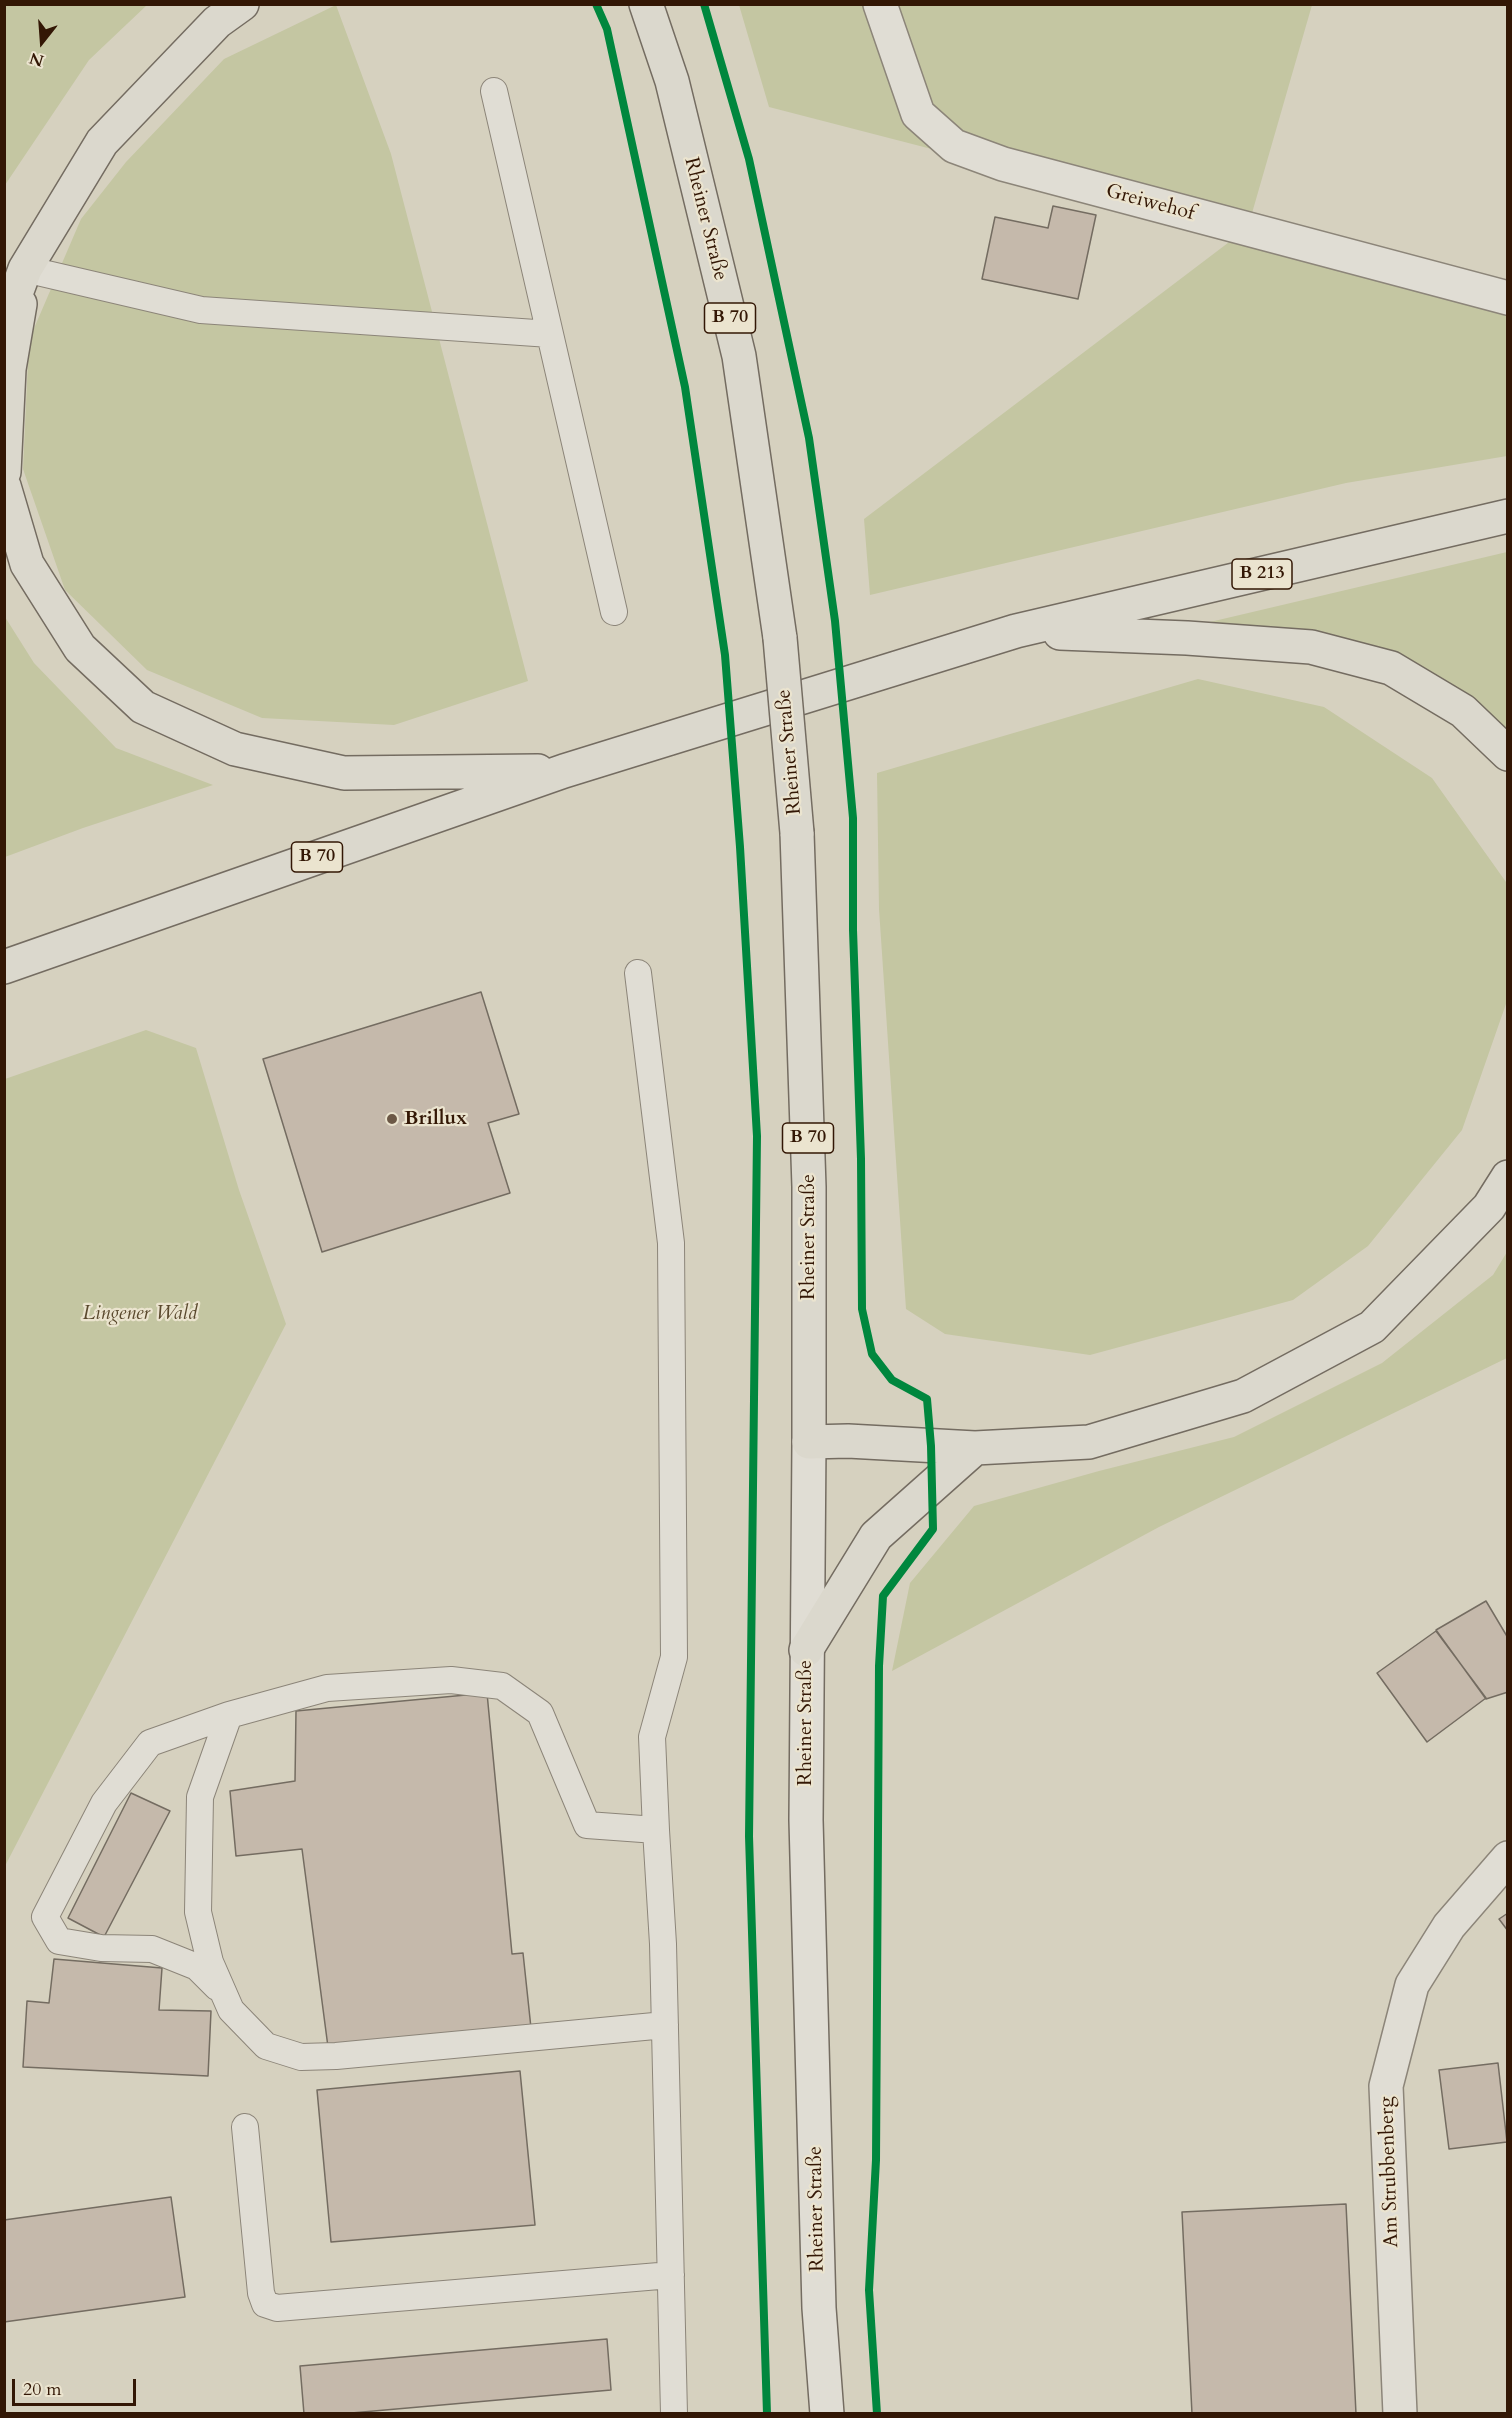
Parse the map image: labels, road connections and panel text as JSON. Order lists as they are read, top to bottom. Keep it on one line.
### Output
{"streets":{"main road":["Rheiner Straße","B 70","B 213"],"street":["Greiwehof","Am Strubbenberg"]},"crossings":[["B 70","B 213"]],"parks":["Lingener Wald"],"places":["Brillux"],"scale_bar":"20 m","north":"bottom"}
